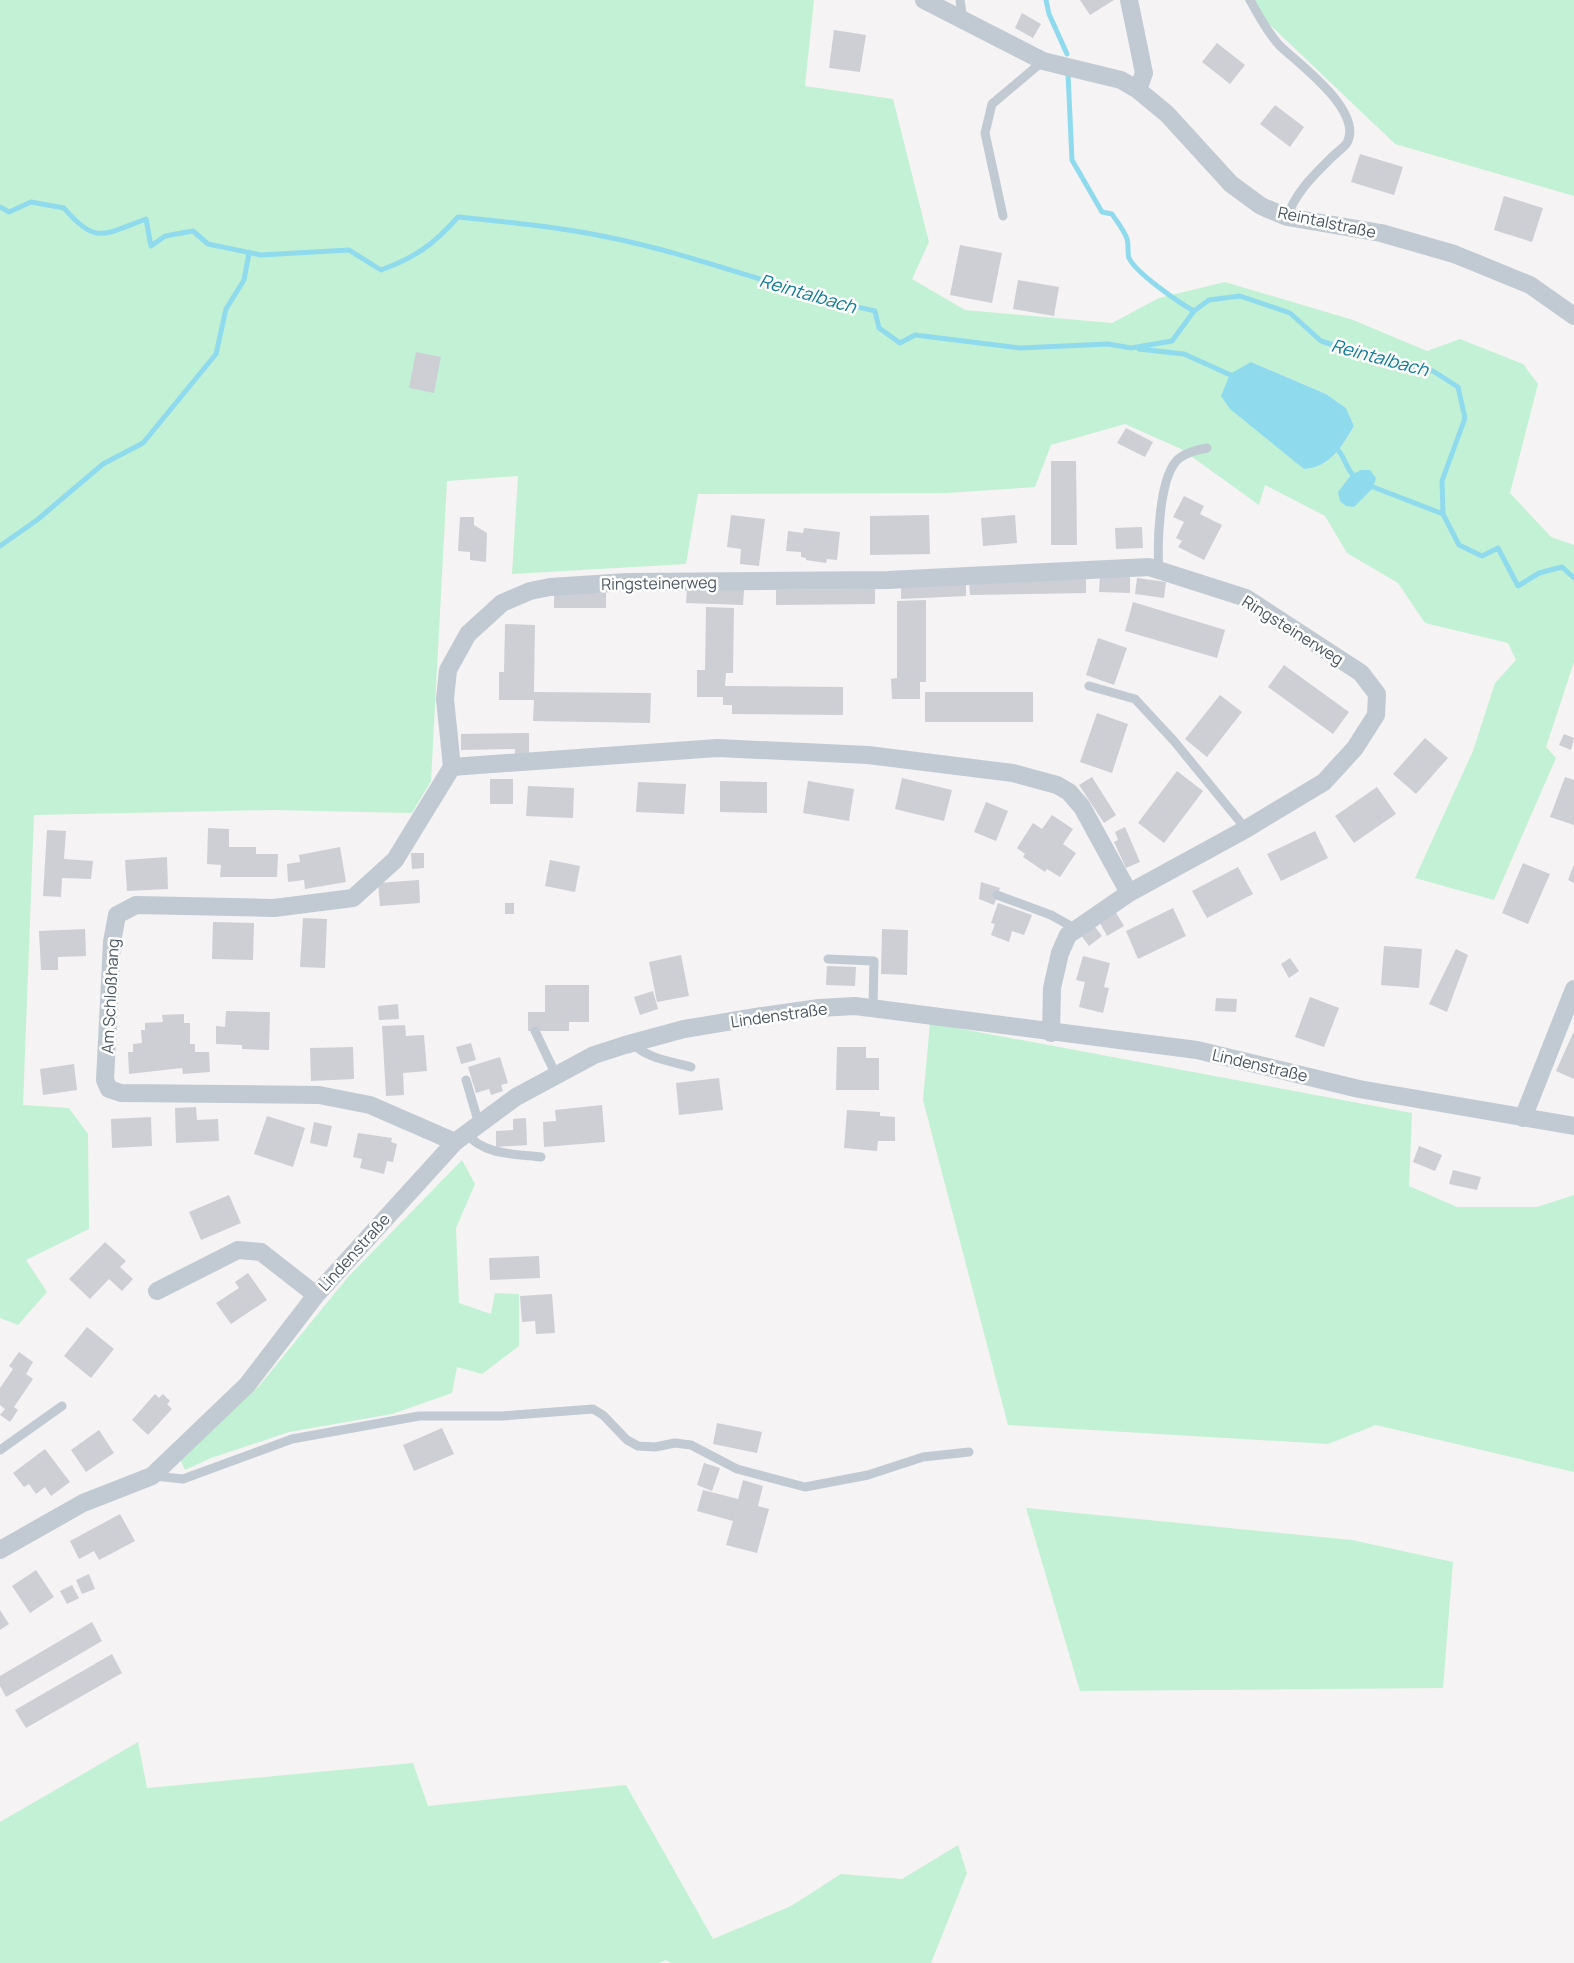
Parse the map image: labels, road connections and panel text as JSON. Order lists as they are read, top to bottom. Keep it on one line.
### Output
{"streets":{"street":["Reintalstraße","Ringsteinerweg","Am Schloßhang","Lindenstraße"]},"crossings":[["Ringsteinerweg","Am Schloßhang"],["Ringsteinerweg","Lindenstraße"],["Am Schloßhang","Lindenstraße"]],"water":["Reintalbach"]}
